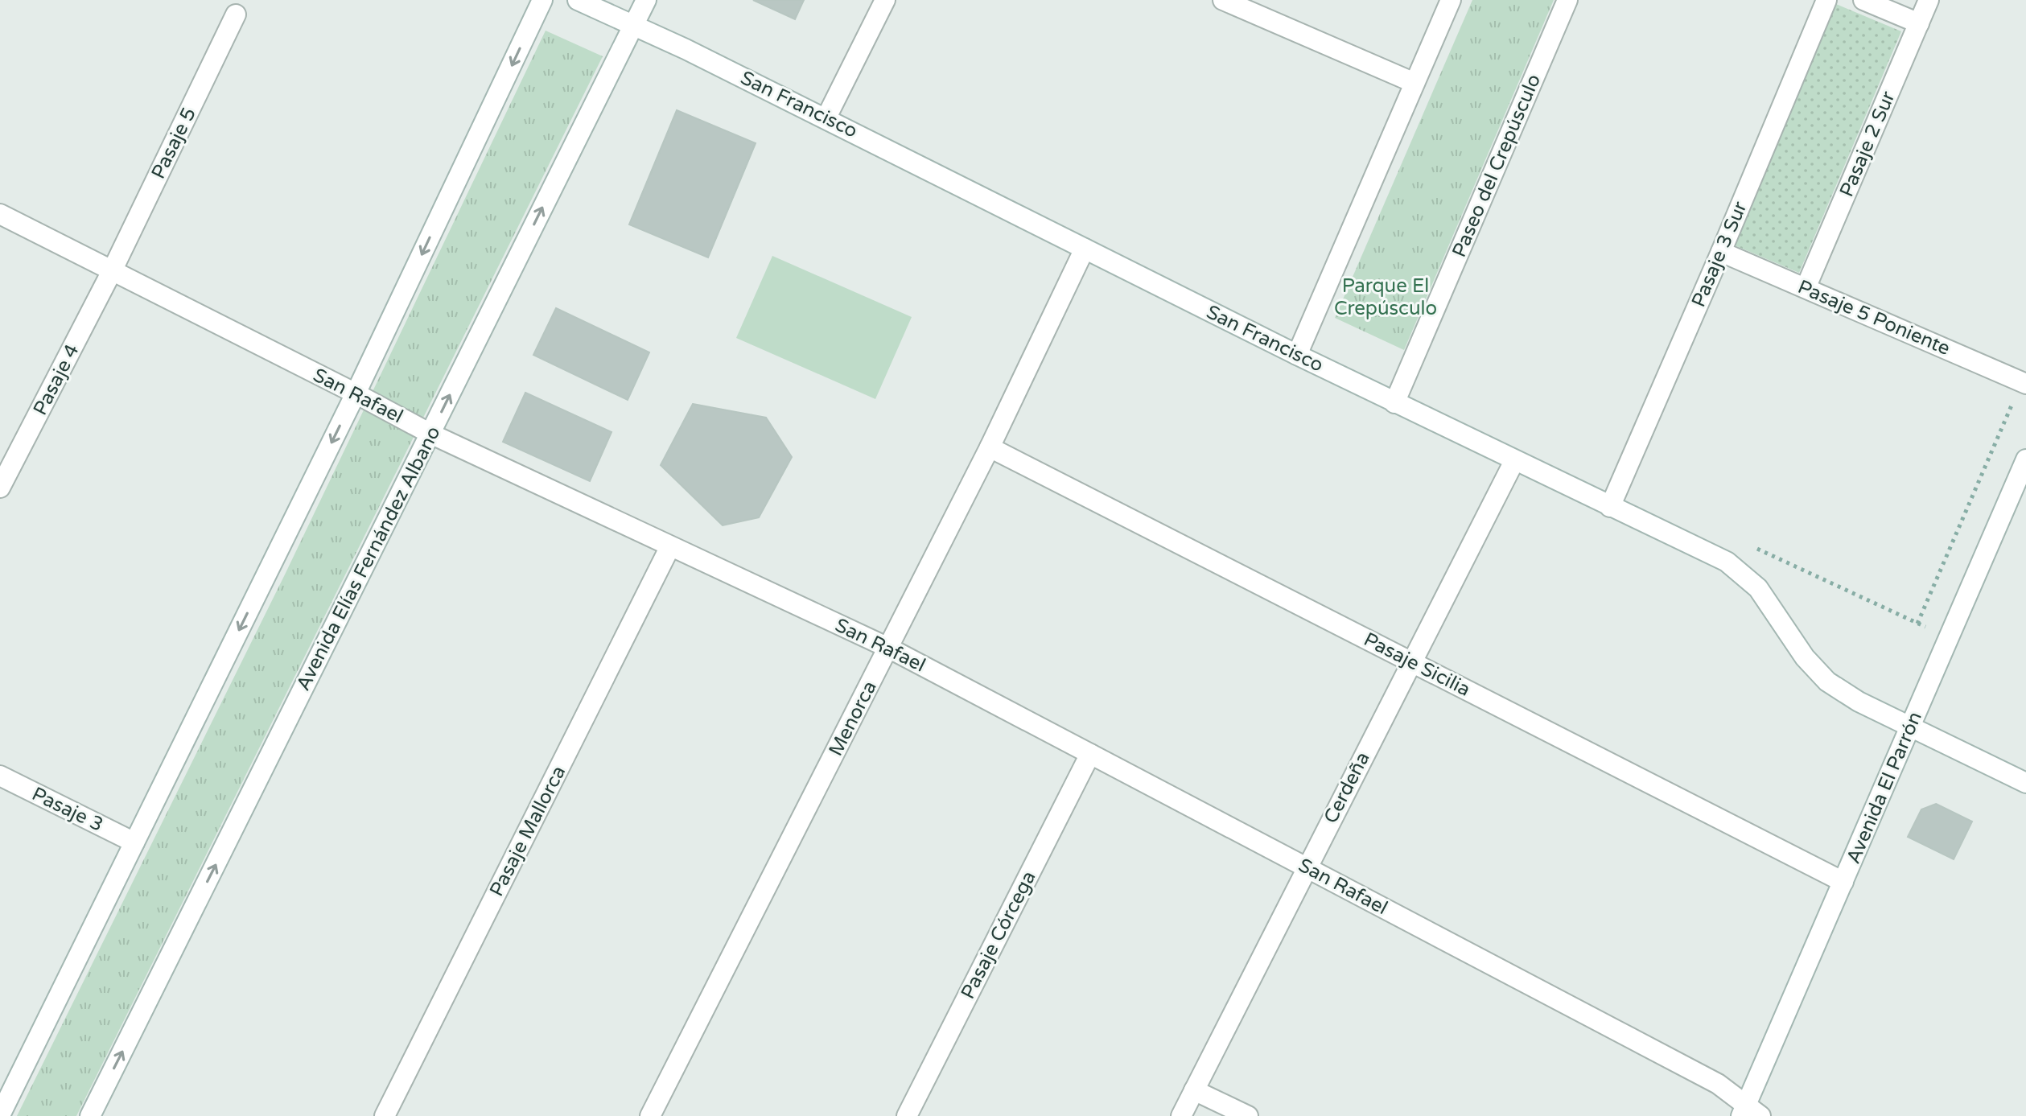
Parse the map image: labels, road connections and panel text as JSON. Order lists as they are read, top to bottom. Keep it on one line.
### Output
{"streets":{"street":["San Francisco","Pasaje 5","Pasaje 2 Sur","Paseo del Crepúsculo","Pasaje 3 Sur","Pasaje 5 Poniente","Pasaje 4","San Rafael","Avenida Elías Fernández Albano","Pasaje Sicilia","Menorca","Cerdeña","Avenida El Parrón","Pasaje 3","Pasaje Mallorca","Pasaje Córcega"]},"crossings":[["San Francisco","Paseo del Crepúsculo"],["San Francisco","Pasaje 3 Sur"],["San Francisco","Avenida Elías Fernández Albano"],["San Francisco","Menorca"],["San Francisco","Cerdeña"],["San Francisco","Avenida El Parrón"],["Pasaje 5","Pasaje 4"],["Pasaje 5","San Rafael"],["Pasaje 2 Sur","Pasaje 5 Poniente"],["Pasaje 3 Sur","Pasaje 5 Poniente"],["Pasaje 4","San Rafael"],["San Rafael","Avenida Elías Fernández Albano"],["San Rafael","Menorca"],["San Rafael","Cerdeña"],["San Rafael","Avenida El Parrón"],["San Rafael","Pasaje Mallorca"],["San Rafael","Pasaje Córcega"],["Pasaje Sicilia","Menorca"],["Pasaje Sicilia","Cerdeña"],["Pasaje Sicilia","Avenida El Parrón"]],"parks":["Parque El Crepúsculo"]}
